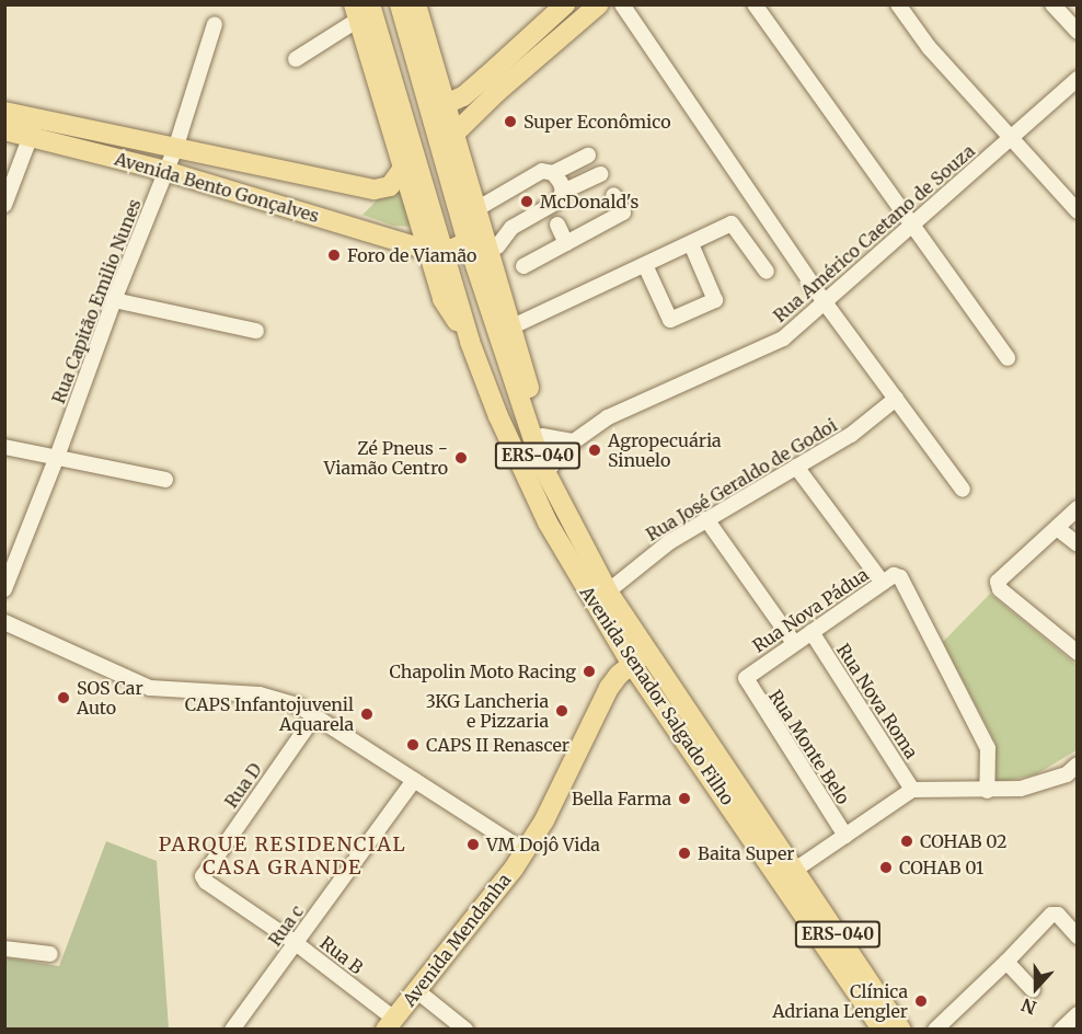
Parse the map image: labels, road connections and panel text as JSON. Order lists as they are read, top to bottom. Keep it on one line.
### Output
{"streets":{"main road":["Avenida Bento Gonçalves","ERS-040","Avenida Senador Salgado Filho","Avenida Mendanha"],"street":["Rua Américo Caetano de Souza","Rua Capitão Emilio Nunes","Rua José Geraldo de Godoi","Rua Nova Pádua","Rua Nova Roma","Rua Monte Belo","Rua D","Rua c","Rua B"]},"crossings":[["Avenida Bento Gonçalves","Rua Capitão Emilio Nunes"],["Avenida Bento Gonçalves","Avenida Senador Salgado Filho"],["Rua Américo Caetano de Souza","Avenida Senador Salgado Filho"],["Rua José Geraldo de Godoi","Avenida Senador Salgado Filho"],["Rua Nova Pádua","Rua Nova Roma"],["Rua Nova Pádua","Rua Monte Belo"],["Avenida Senador Salgado Filho","Avenida Mendanha"],["Rua D","Rua B"],["Rua c","Rua B"],["Avenida Mendanha","Rua B"]],"districts":["PARQUE RESIDENCIAL CASA GRANDE"],"places":["Super Econômico","McDonald's","Foro de Viamão","Agropecuária Sinuelo","Zé Pneus - Viamão Centro","Chapolin Moto Racing","SOS Car Auto","3KG Lancheria e Pizzaria","CAPS Infantojuvenil Aquarela","CAPS II Renascer","Bella Farma","COHAB 02","VM Dojô Vida","Baita Super","COHAB 01","Clínica Adriana Lengler"],"north":"bottom"}
